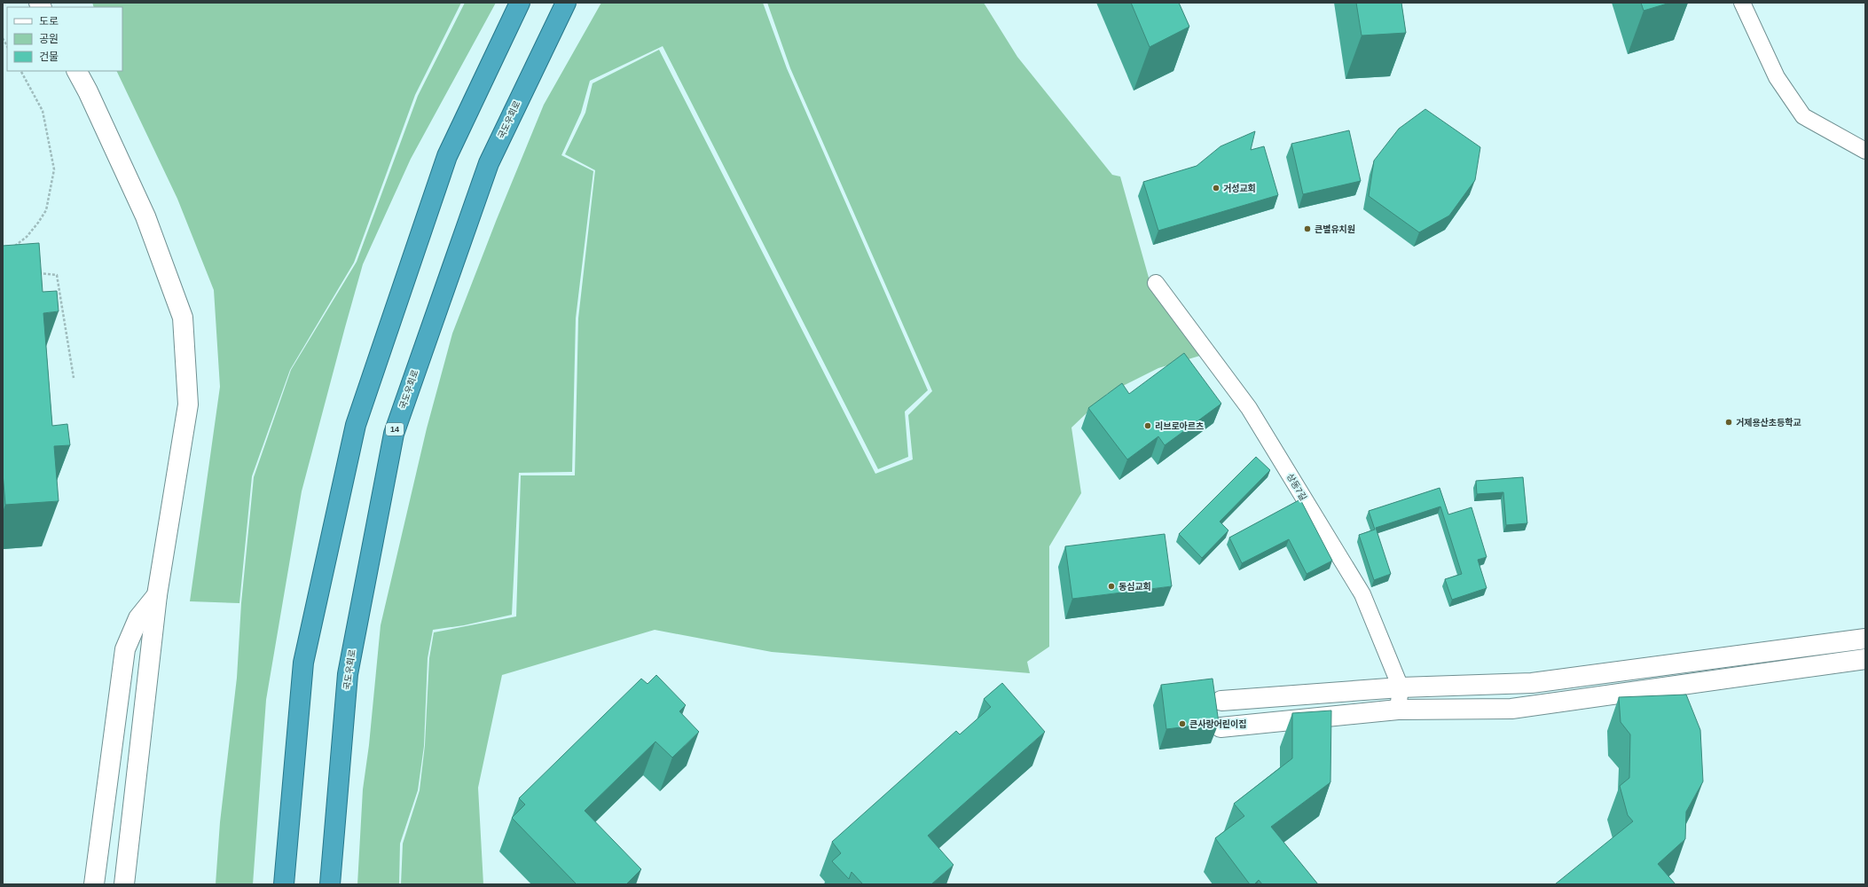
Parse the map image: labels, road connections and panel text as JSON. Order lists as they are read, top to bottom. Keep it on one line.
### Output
{"streets":{"highway":["국도우회로","14"],"lane":["상동7길"]},"places":["거성교회","큰별유치원","거제용산초등학교","리브로아르츠","동심교회","큰사랑어린이집"],"legend":["도로","공원","건물"]}
